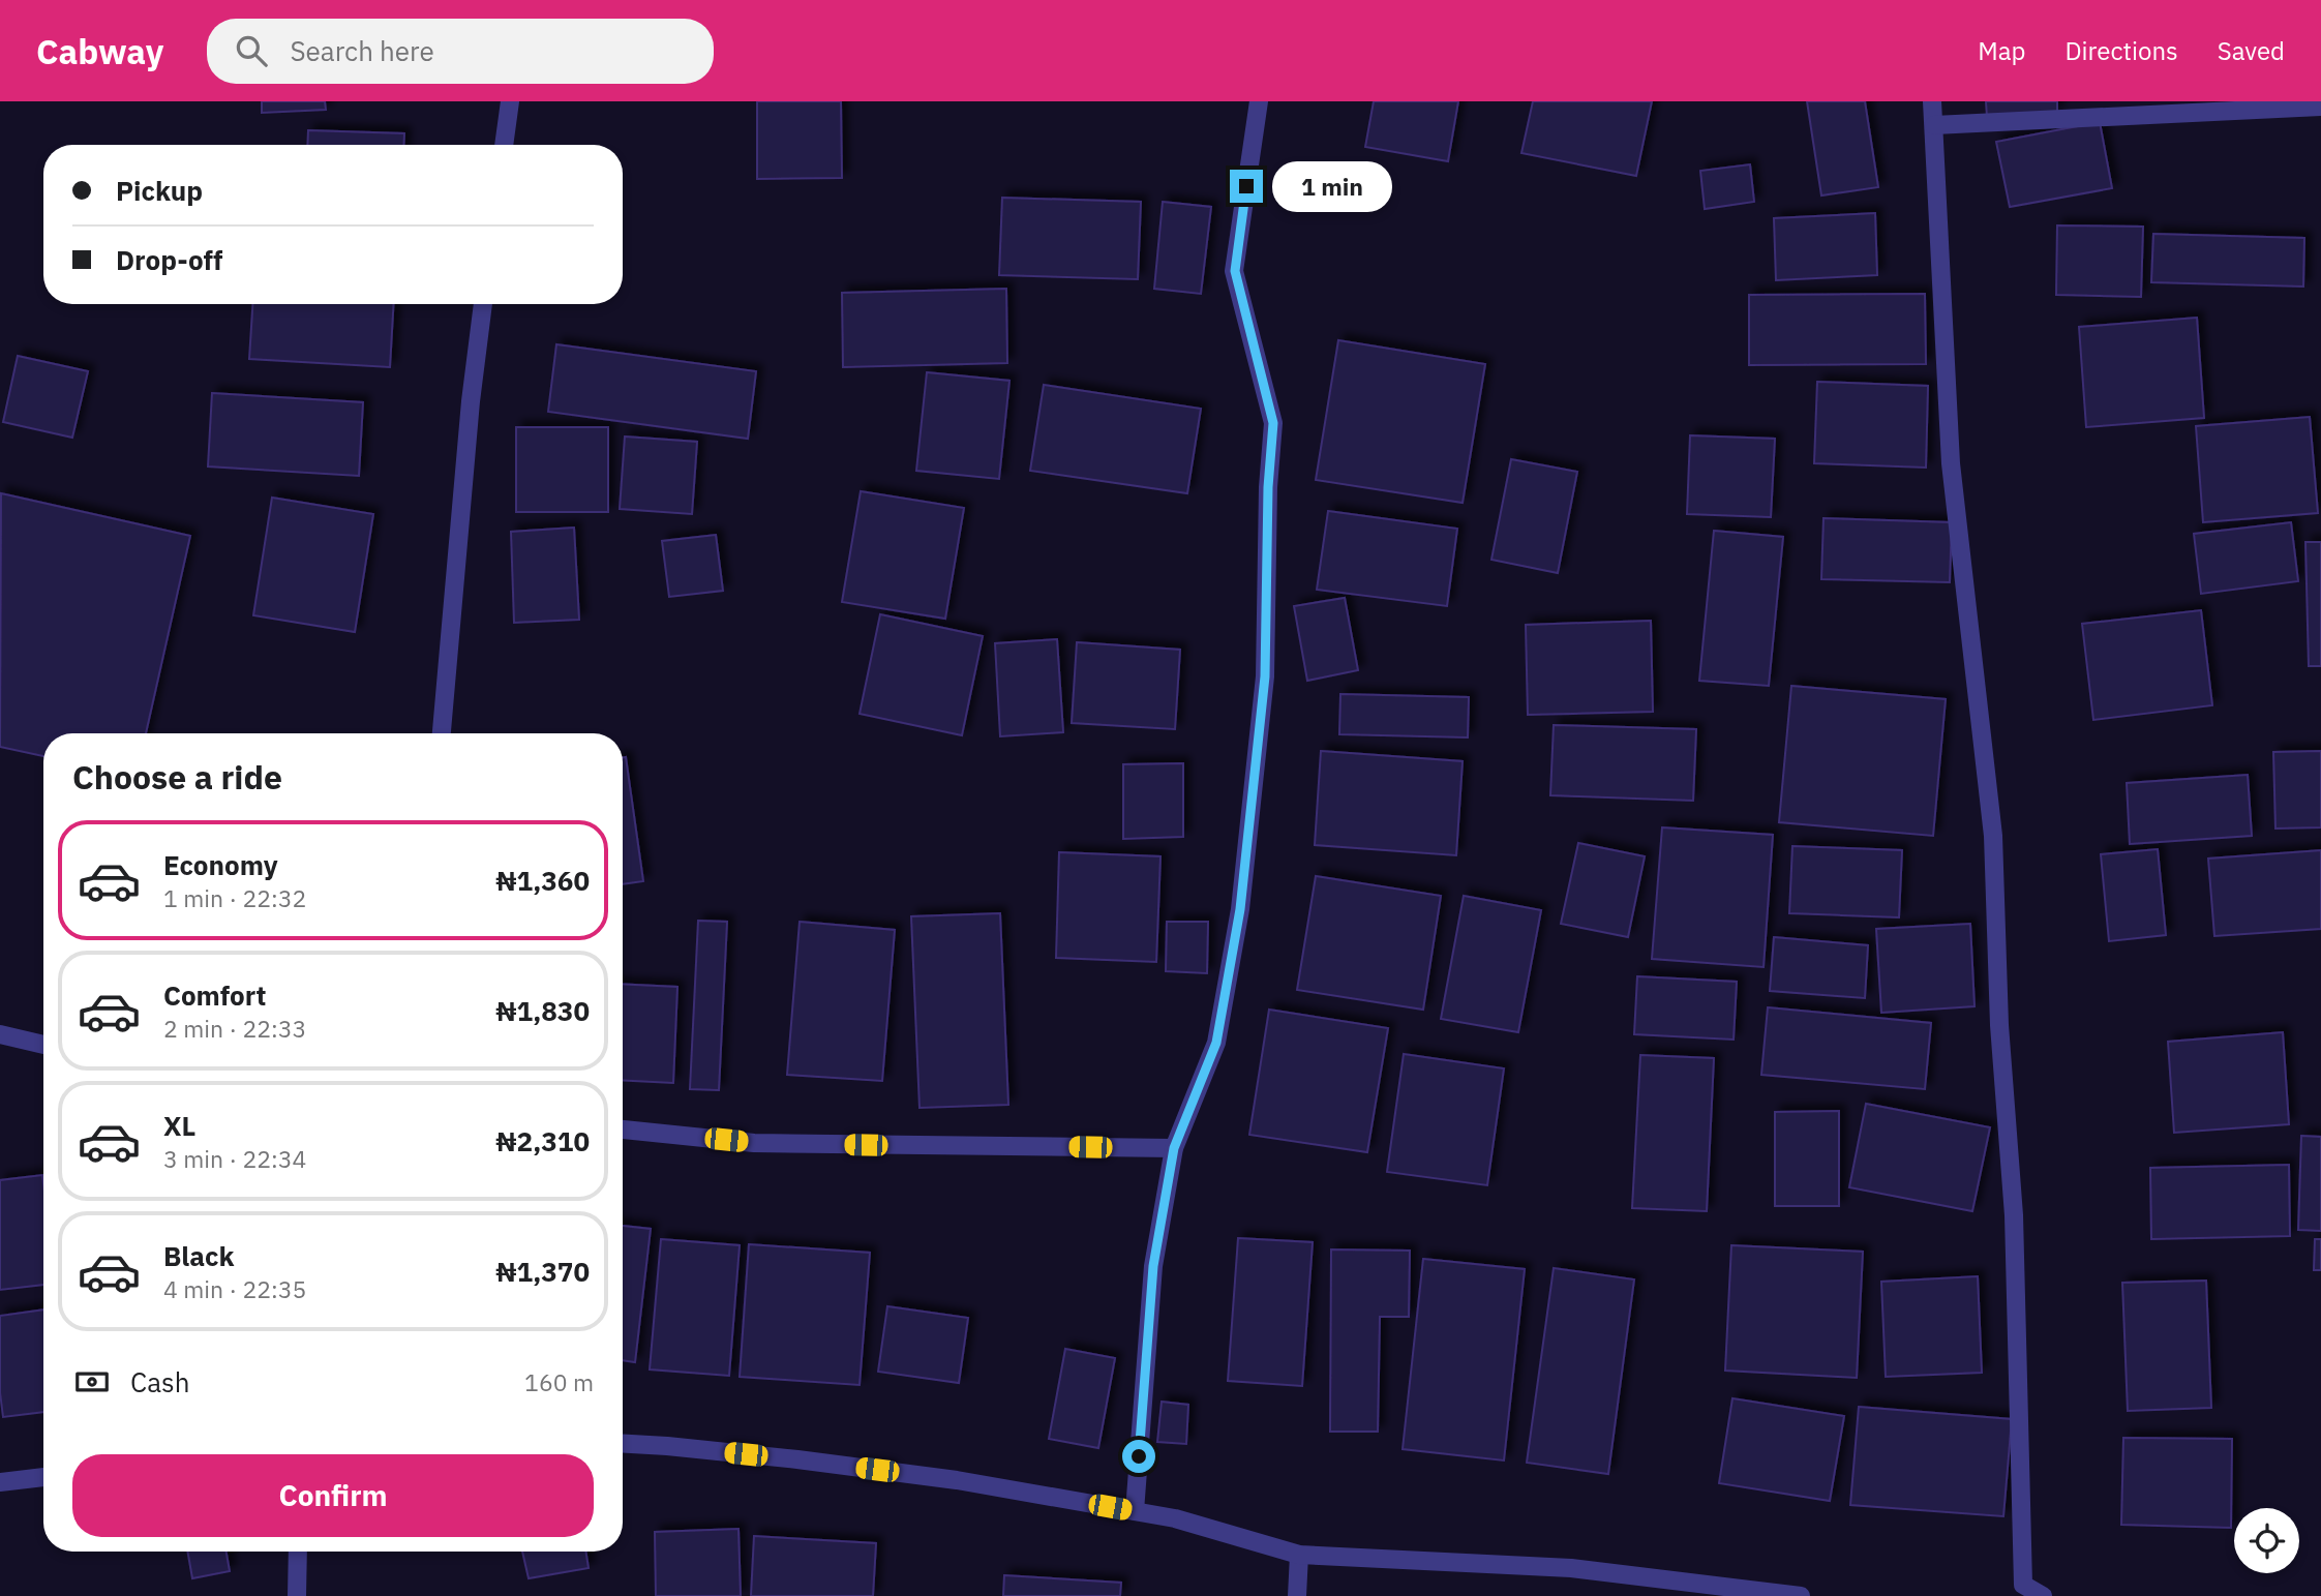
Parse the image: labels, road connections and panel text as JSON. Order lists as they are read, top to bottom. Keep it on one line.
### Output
{"page":{"header":"Cabway","search":"Search here","nav":["Map","Directions","Saved"],"banner":["Pickup","Drop-off"],"bubble":"1 min","heading":"Choose a ride","list":[{"name":"Economy","note":"1 min · 22:32","value":"₦1,360"},{"name":"Comfort","note":"2 min · 22:33","value":"₦1,830"},{"name":"XL","note":"3 min · 22:34","value":"₦2,310"},{"name":"Black","note":"4 min · 22:35","value":"₦1,370"}],"pay":["Cash","160 m"],"buttons":"Confirm"}}
